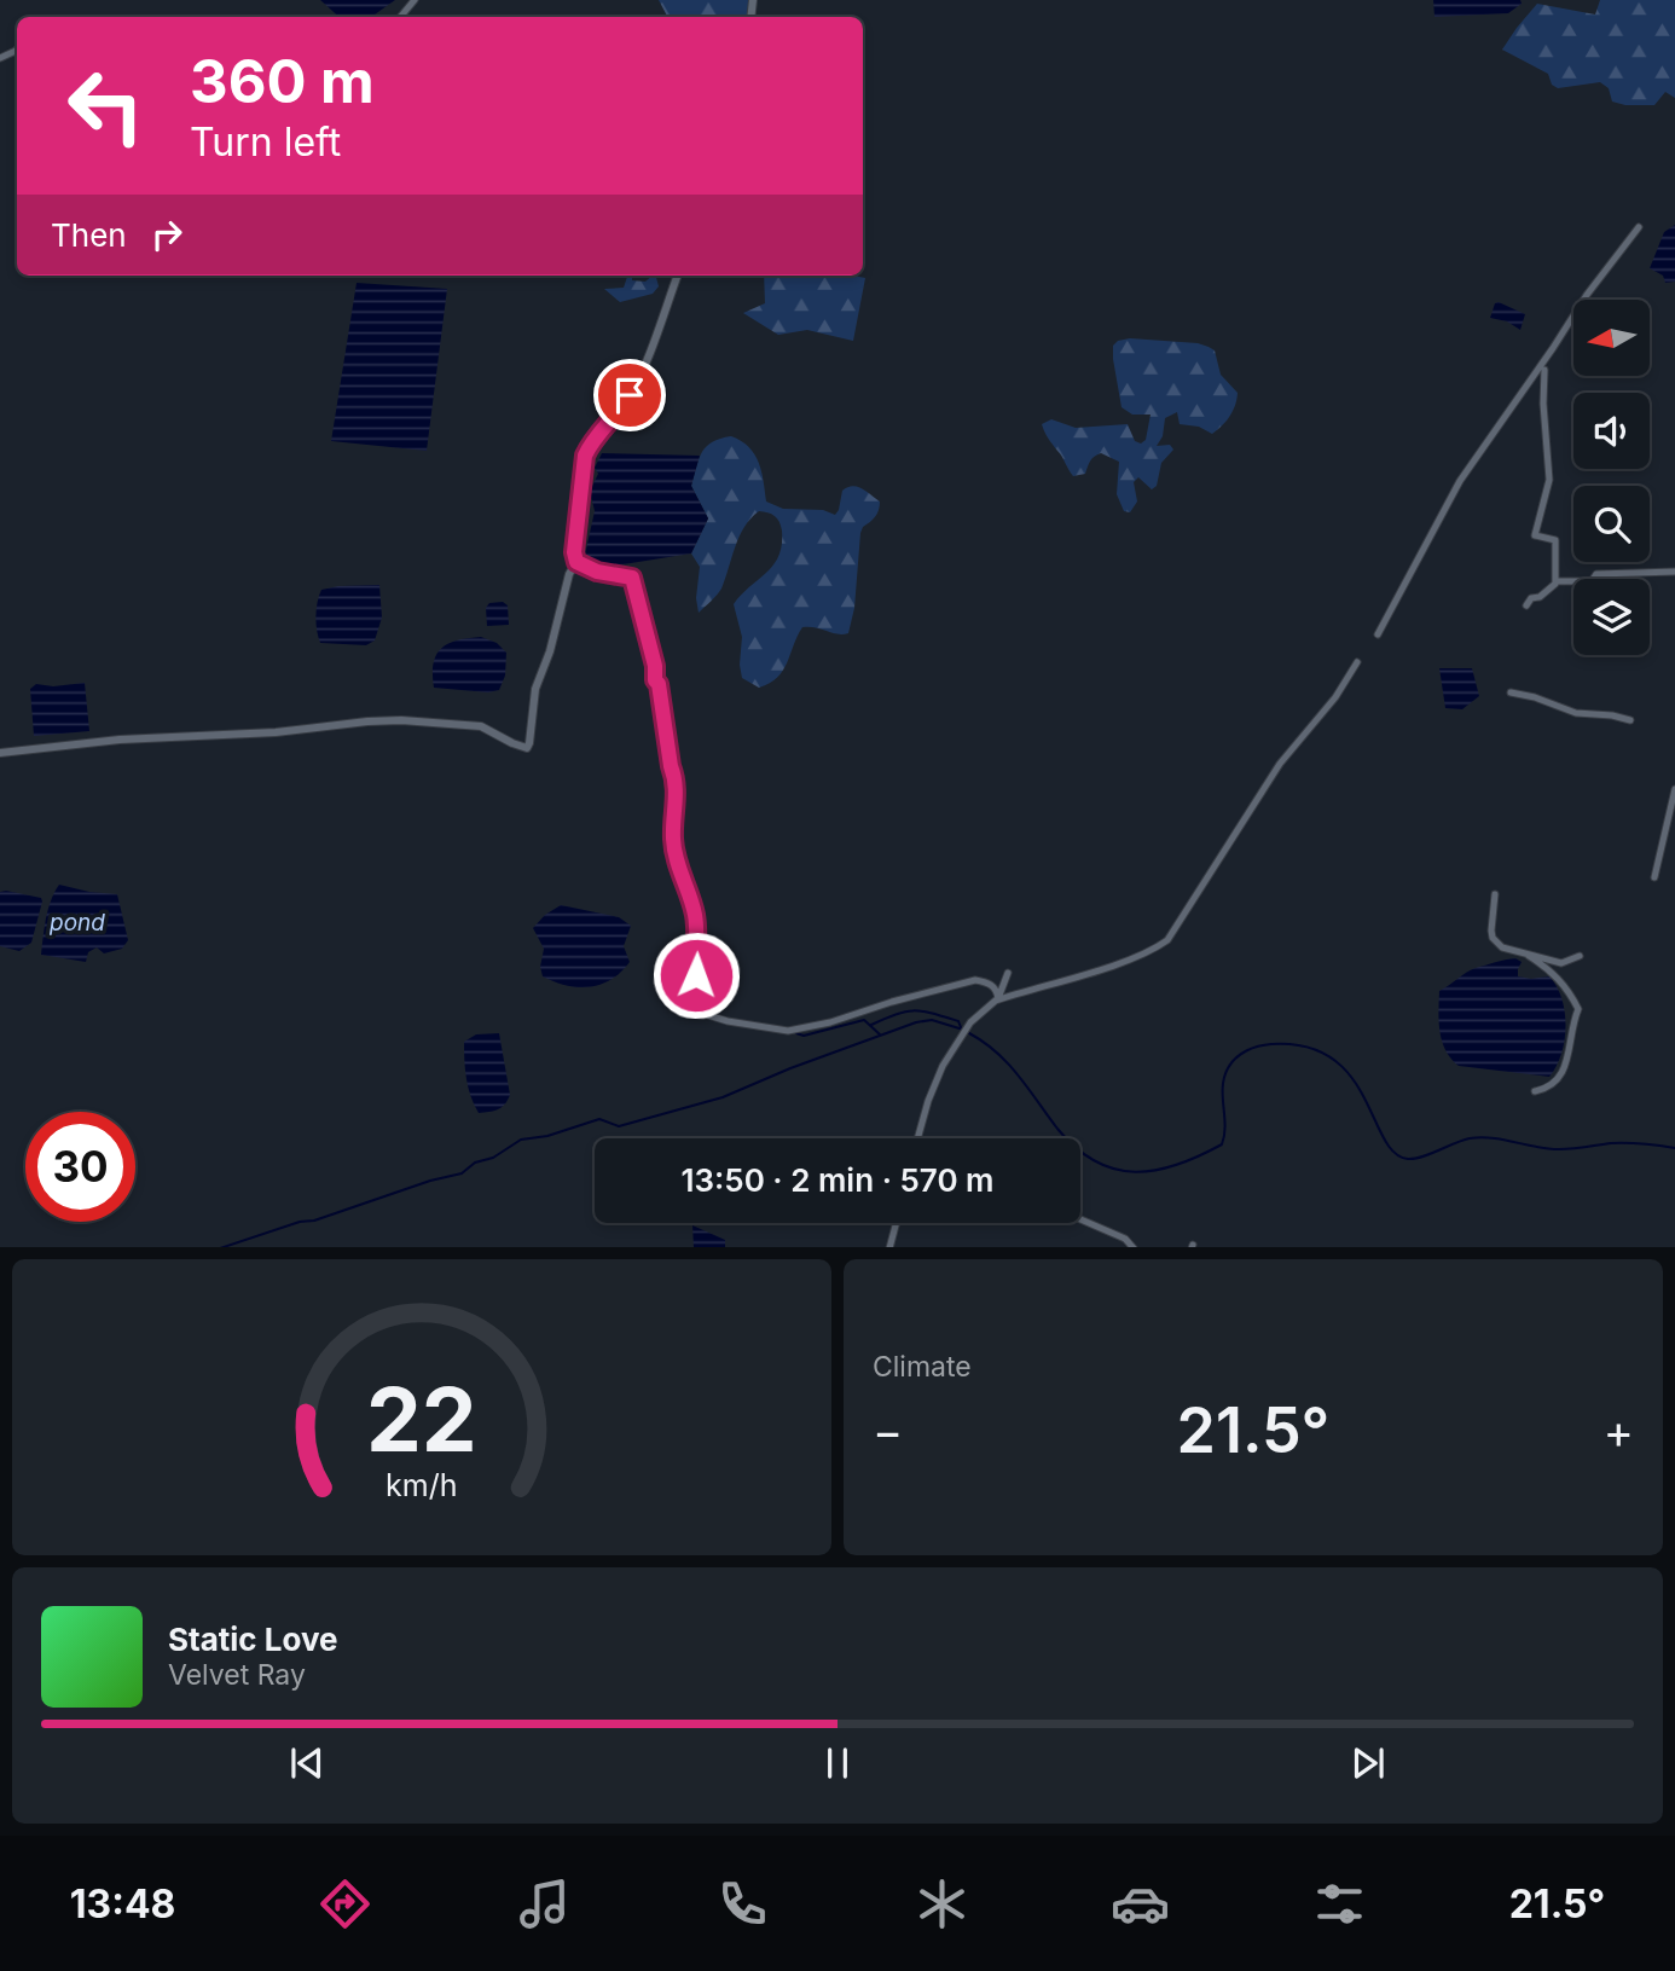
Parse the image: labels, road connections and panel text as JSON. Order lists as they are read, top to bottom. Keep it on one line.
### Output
{"water":["pond"],"north":"left","page":{"turn":["360 m","Turn left"],"then":"Then","limit":"30","trip":"13:50 · 2 min · 570 m","tile":"Climate","heat":["−","21.5°","+"],"song":["Static Love","Velvet Ray"],"tabs":["13:48","21.5°"],"gauge":["22","km/h"]}}
